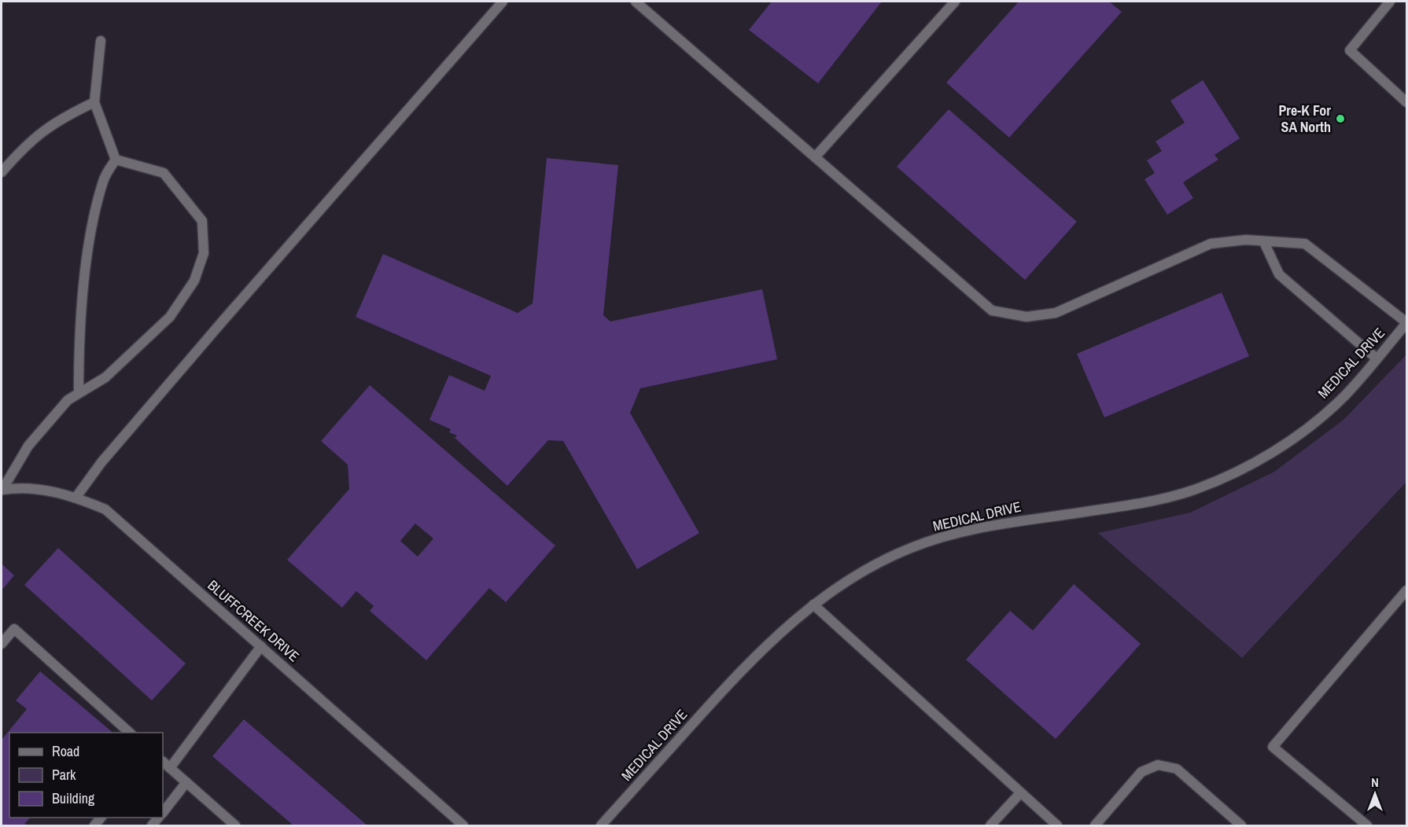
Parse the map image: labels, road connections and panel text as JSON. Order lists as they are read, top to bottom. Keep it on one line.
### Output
{"streets":{"street":["MEDICAL DRIVE","BLUFFCREEK DRIVE"]},"places":["Pre-K For SA North"],"legend":["Road","Park","Building"],"north":"top"}
